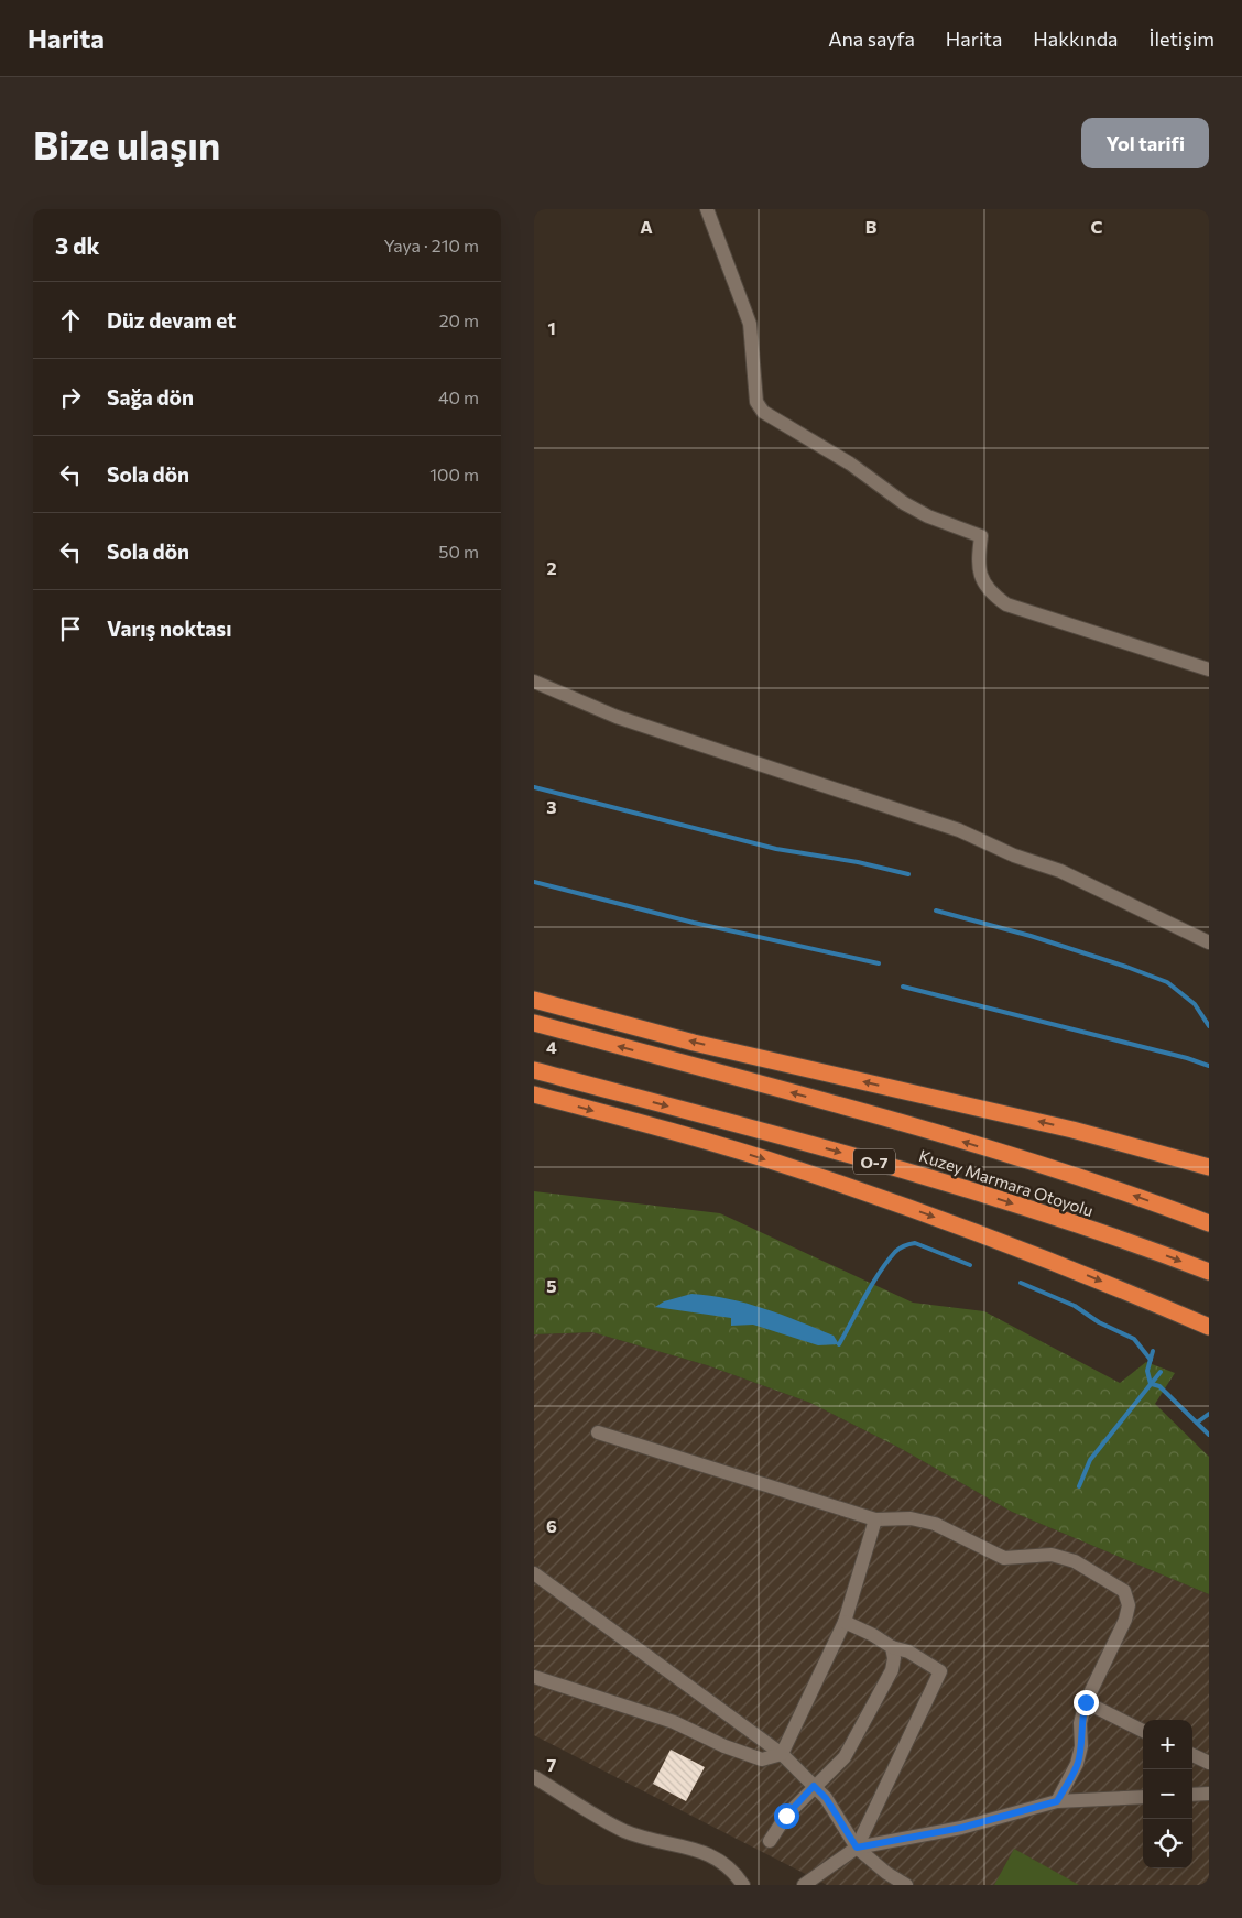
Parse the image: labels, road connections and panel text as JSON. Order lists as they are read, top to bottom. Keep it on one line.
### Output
{"streets":{"highway":["O-7","Kuzey Marmara Otoyolu"]},"page":{"header":"Harita","nav":["Ana sayfa","Harita","Hakkında","İletişim"],"buttons":"Yol tarifi","title":"Bize ulaşın","heading":["3 dk","Yaya · 210 m"],"list":[["Düz devam et","20 m"],["Sağa dön","40 m"],["Sola dön","100 m"],["Sola dön","50 m"],"Varış noktası"],"map_buttons":["+","−"]},"grid":{"columns":["A","B","C"],"rows":["1","2","3","4","5","6","7"]}}
